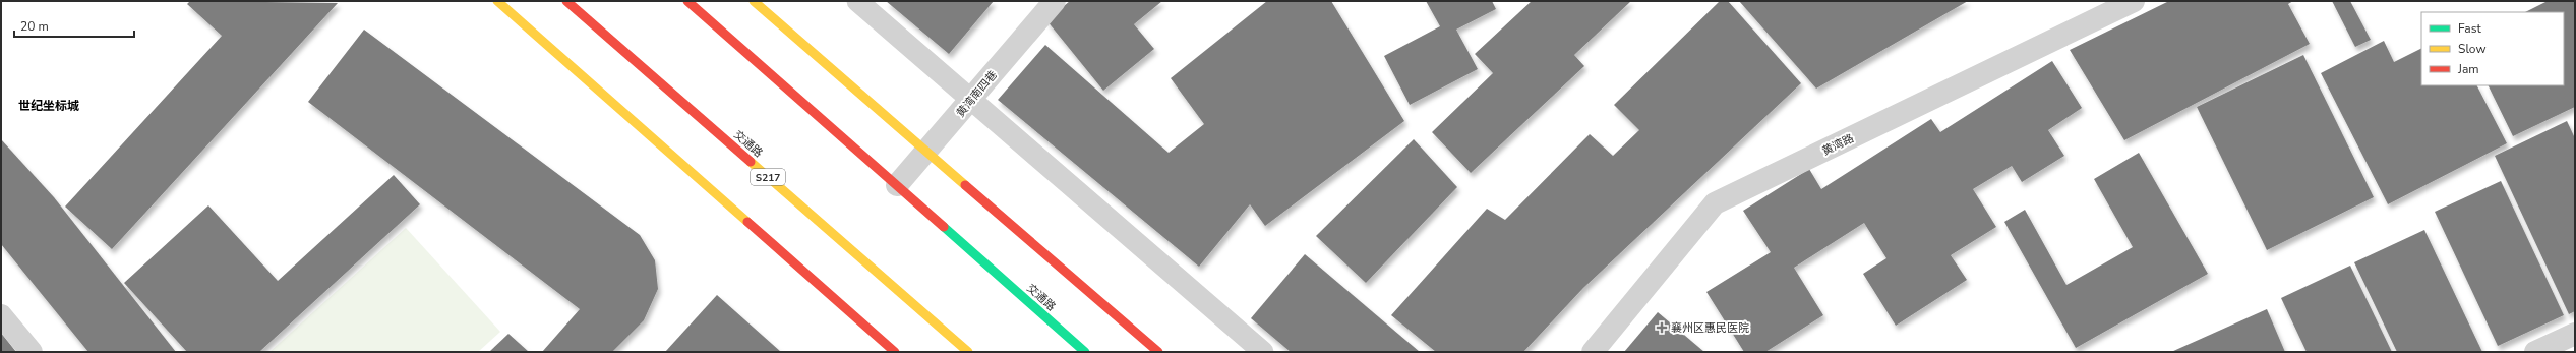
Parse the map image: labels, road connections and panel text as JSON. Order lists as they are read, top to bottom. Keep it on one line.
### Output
{"streets":{"main road":["交通路","S217"],"street":["黄湾南四巷","黄湾路"]},"crossings":[["黄湾南四巷","交通路"]],"districts":["世纪坐标城"],"places":{"health":["襄州区惠民医院"]},"legend":["Fast","Slow","Jam"],"scale_bar":"20 m"}
